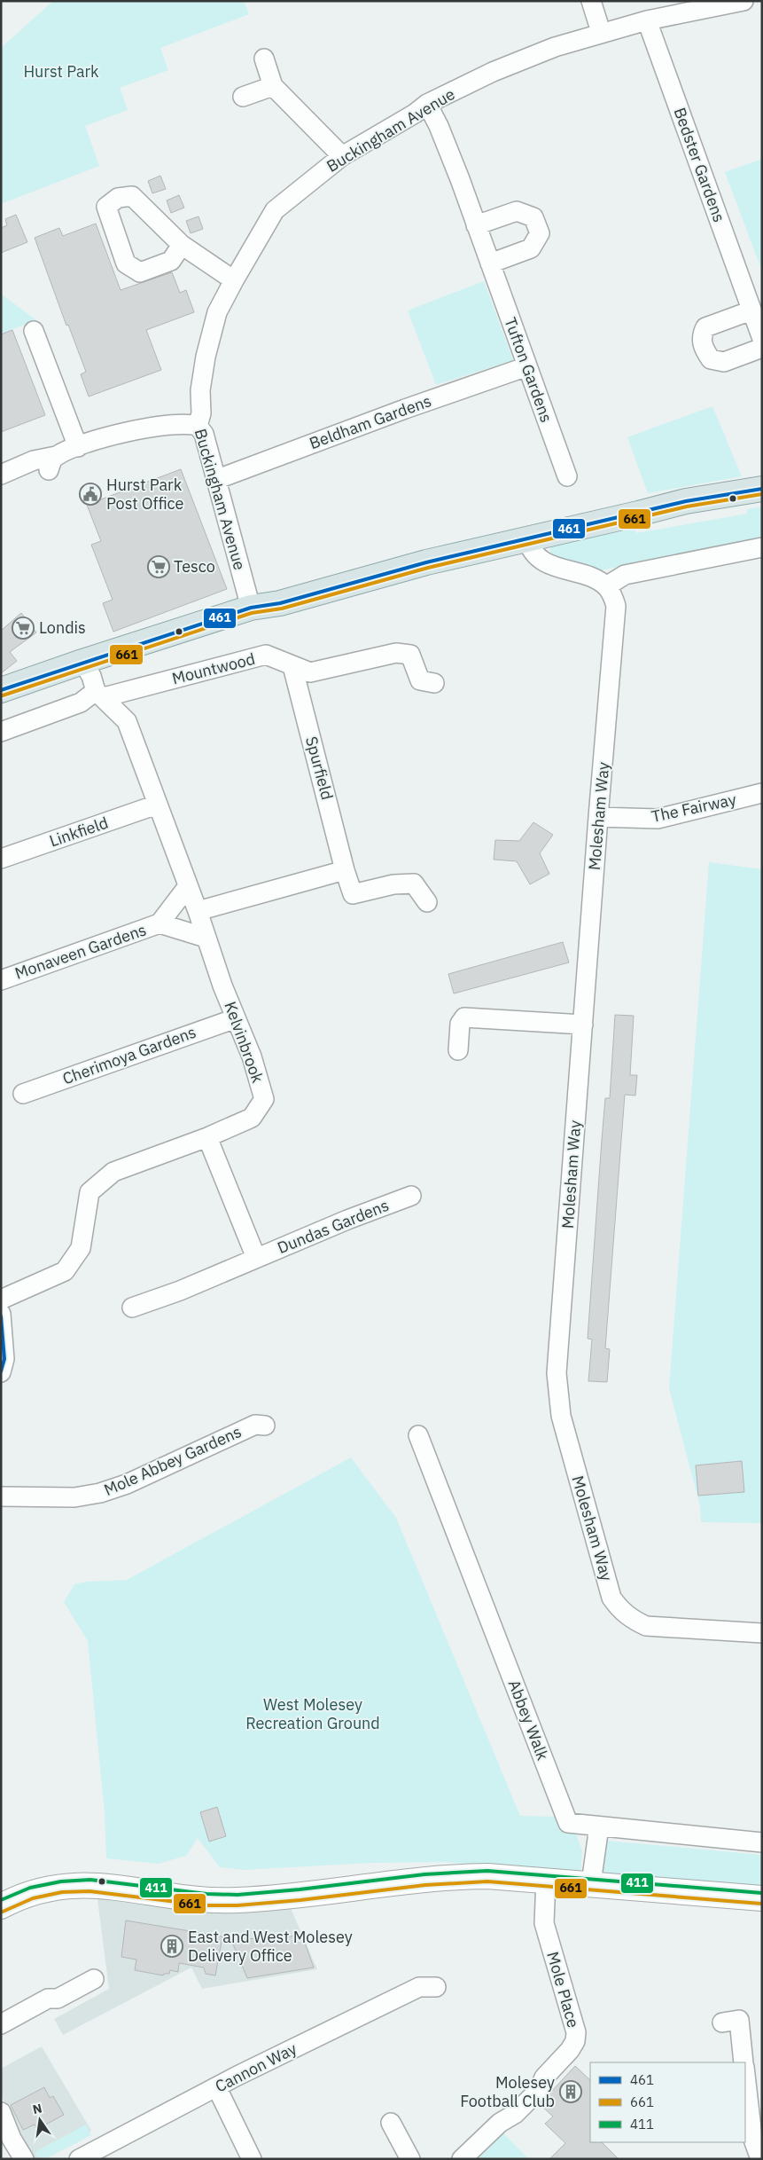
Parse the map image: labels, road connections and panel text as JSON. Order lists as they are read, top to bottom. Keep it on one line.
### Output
{"streets":{"street":["Buckingham Avenue","Bedster Gardens","Tufton Gardens","Beldham Gardens","Mountwood","Spurfield","The Fairway","Molesham Way","Linkfield","Monaveen Gardens","Kelvinbrook","Cherimoya Gardens","Dundas Gardens","Mole Abbey Gardens","Abbey Walk","Mole Place","Cannon Way"]},"crossings":[["Buckingham Avenue","Bedster Gardens"],["Buckingham Avenue","Tufton Gardens"],["Buckingham Avenue","Beldham Gardens"],["Tufton Gardens","Beldham Gardens"],["Mountwood","Spurfield"],["Mountwood","Kelvinbrook"],["The Fairway","Molesham Way"],["Linkfield","Kelvinbrook"],["Monaveen Gardens","Kelvinbrook"],["Kelvinbrook","Cherimoya Gardens"]],"parks":["Hurst Park","West Molesey Recreation Ground"],"places":{"public building":["Hurst Park Post Office"],"supermarket":["Tesco","Londis"],"building":["East and West Molesey Delivery Office","Molesey Football Club"]},"lines":["transit line 461","transit line 661","transit line 411"],"legend":["461","661","411"],"north":"top"}
